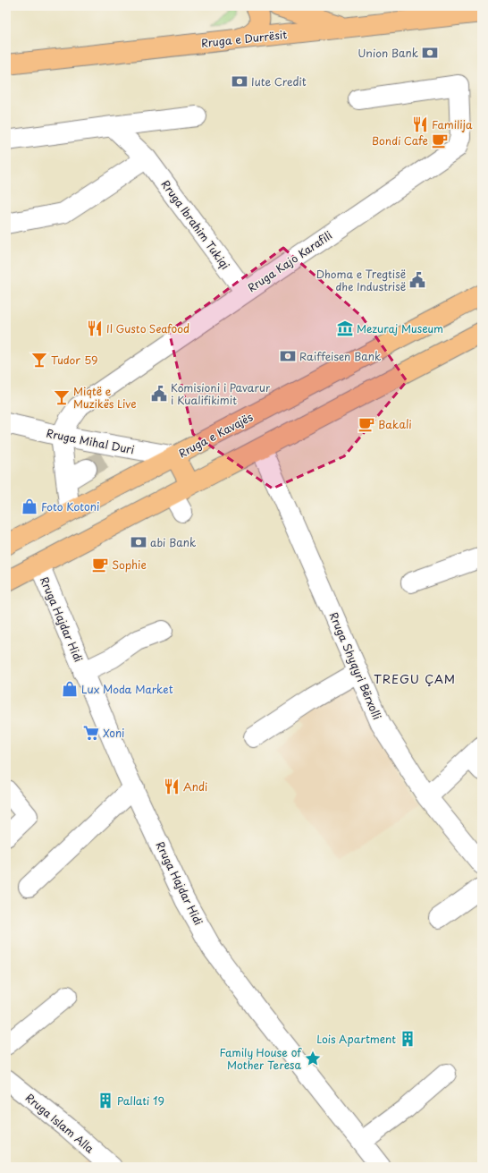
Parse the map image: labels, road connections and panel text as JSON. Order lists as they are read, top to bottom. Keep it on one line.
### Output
{"streets":{"main road":["Rruga e Durrësit","Rruga e Kavajës"],"street":["Rruga Ibrahim Tukiqi","Rruga Kajo Karafili","Rruga Mihal Duri","Rruga Hajdar Hidi","Rruga Shyqyri Bërxolli","Rruga Islam Alla"]},"crossings":[["Rruga Ibrahim Tukiqi","Rruga Kajo Karafili"],["Rruga Kajo Karafili","Rruga Mihal Duri"],["Rruga e Kavajës","Rruga Mihal Duri"]],"districts":["TREGU ÇAM"],"places":{"bank":["Union Bank","Iute Credit","Raiffeisen Bank","abi Bank"],"restaurant":["Familija","Il Gusto Seafood","Andi"],"cafe":["Bondi Cafe","Bakali","Sophie"],"public building":["Dhoma e Tregtisë dhe Industrisë","Komisioni i Pavarur i Kualifikimit"],"museum":["Mezuraj Museum"],"bar":["Tudor 59","Miqtë e Muzikës Live"],"shop":["Foto Kotoni","Lux Moda Market"],"supermarket":["Xoni"],"building":["Lois Apartment","Pallati 19"],"place":["Family House of Mother Teresa"]}}
